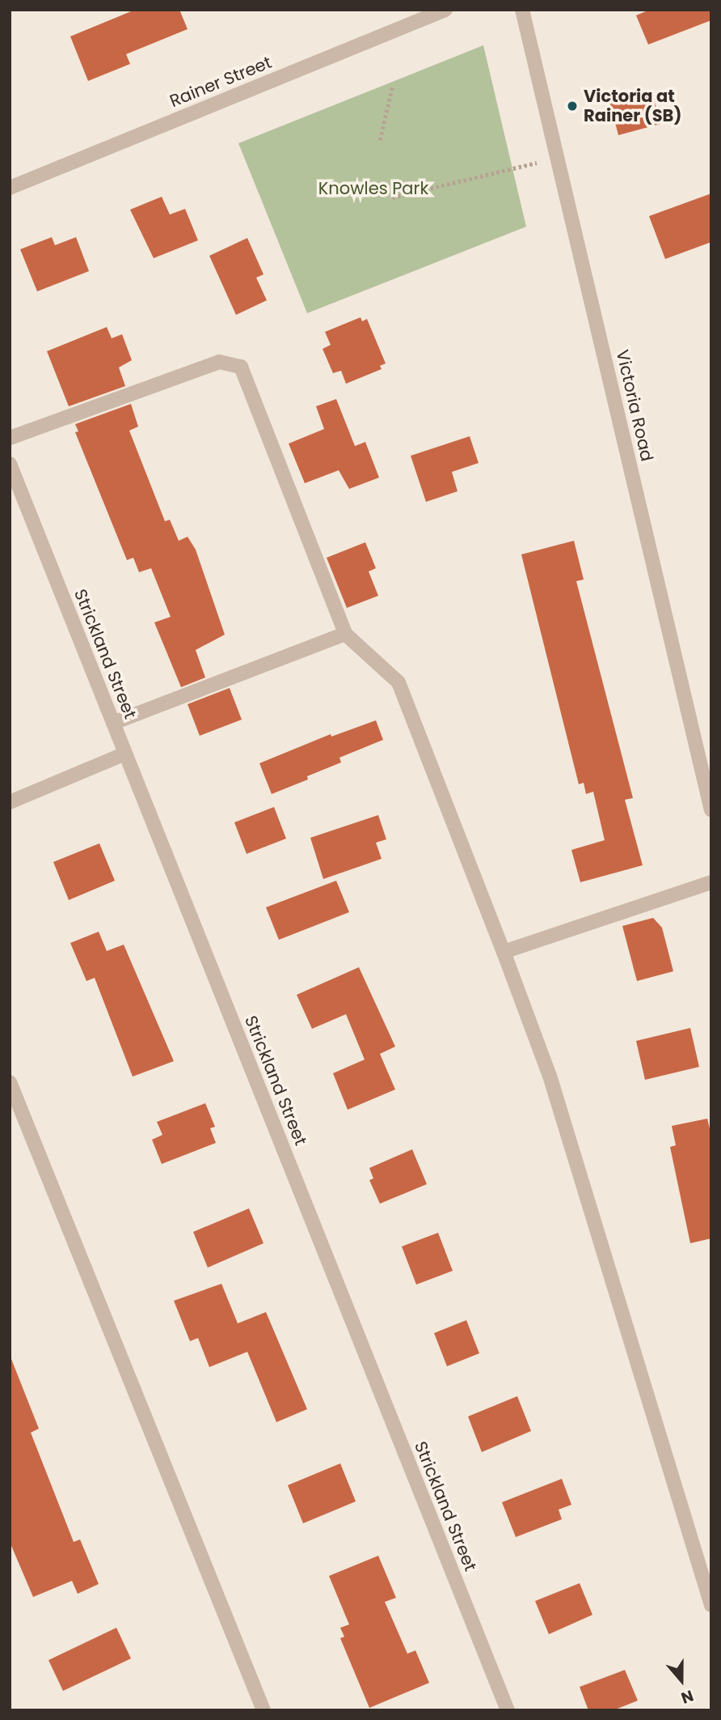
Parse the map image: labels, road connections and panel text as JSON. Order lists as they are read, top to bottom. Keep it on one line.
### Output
{"streets":{"street":["Rainer Street","Victoria Road","Strickland Street"]},"parks":["Knowles Park"],"places":["Victoria at Rainer (SB)"],"north":"bottom"}
